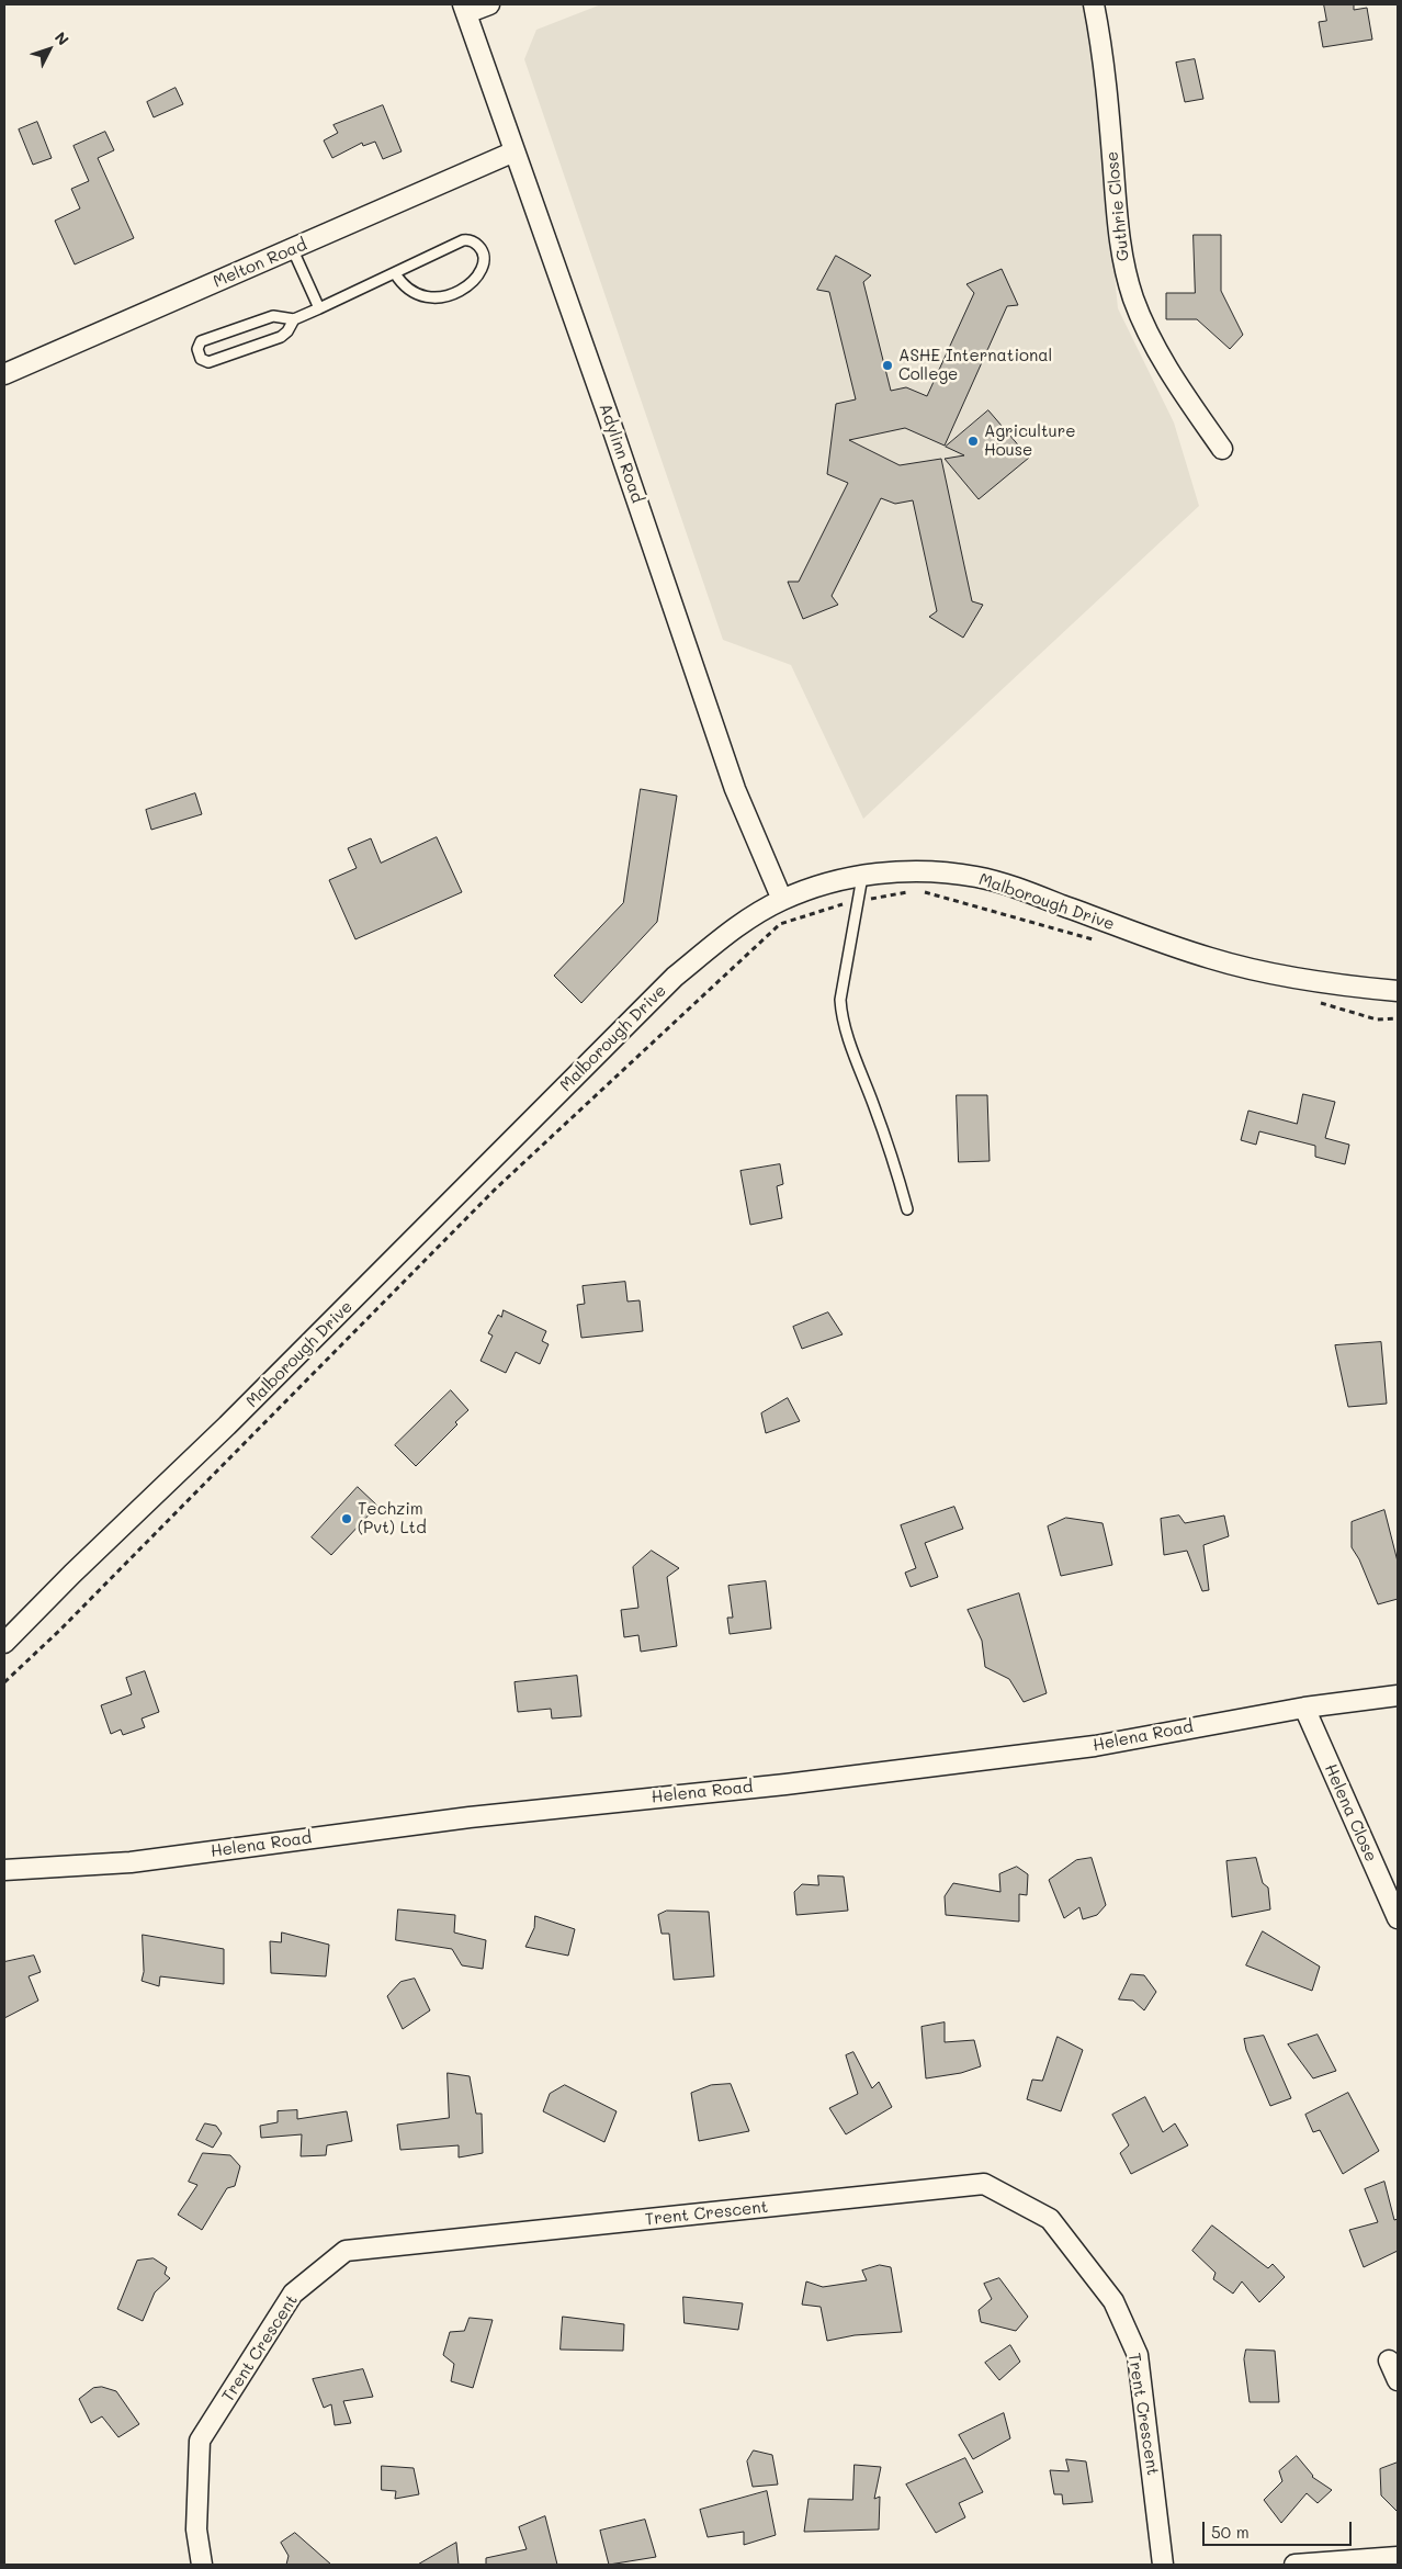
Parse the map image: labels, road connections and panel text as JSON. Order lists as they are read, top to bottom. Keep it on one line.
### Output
{"streets":{"street":["Guthrie Close","Melton Road","Adylinn Road","Malborough Drive","Helena Road","Helena Close","Trent Crescent"]},"crossings":[["Melton Road","Adylinn Road"],["Adylinn Road","Malborough Drive"],["Helena Road","Helena Close"]],"places":["ASHE International College","Agriculture House","Techzim (Pvt) Ltd"],"scale_bar":"50 m","north":"top right"}
